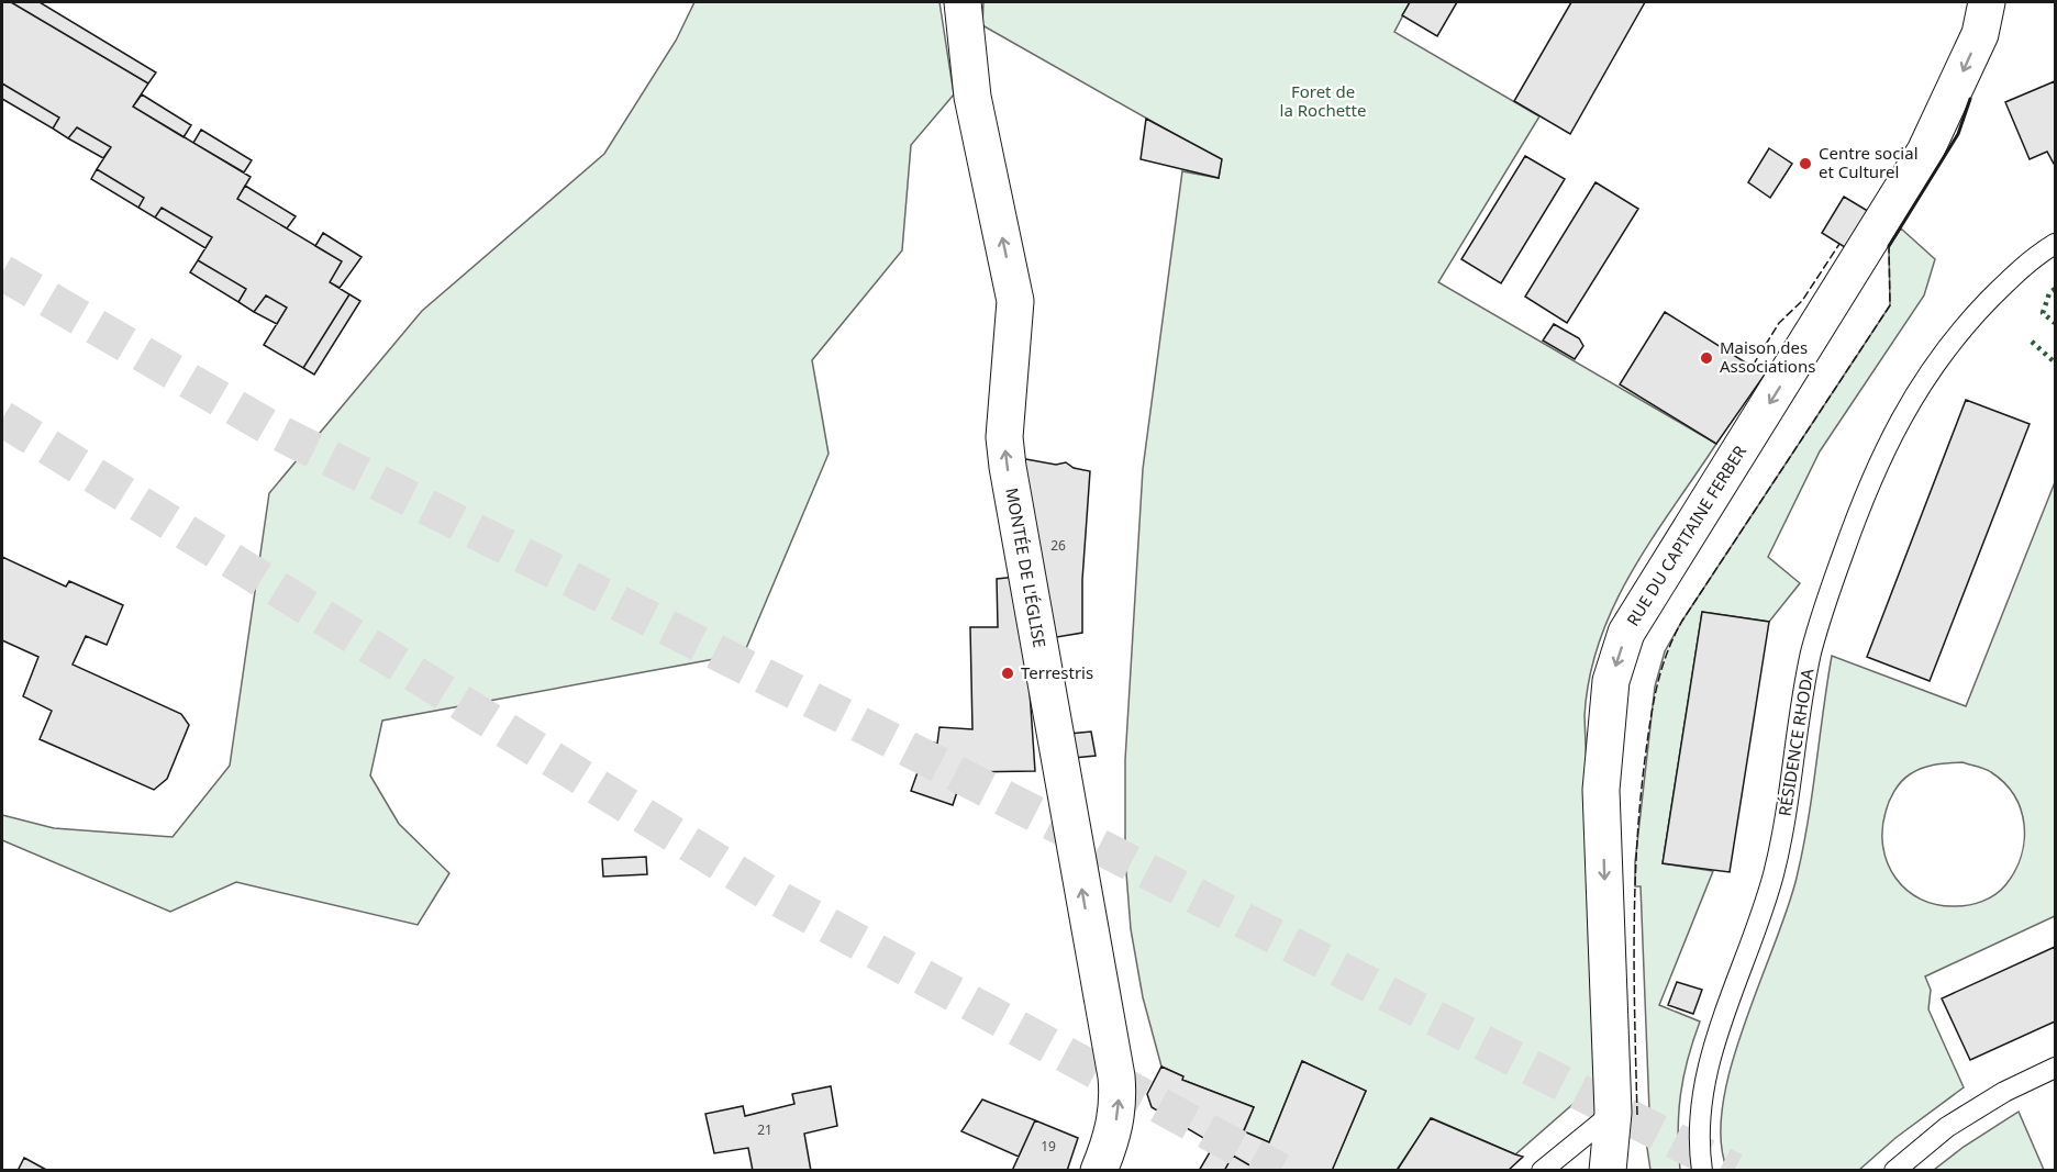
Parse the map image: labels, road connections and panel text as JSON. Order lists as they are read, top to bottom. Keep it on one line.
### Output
{"streets":{"street":["RUE DU CAPITAINE FERBER","MONTÉE DE L'ÉGLISE"],"lane":["RÉSIDENCE RHODA"]},"one_way":["RUE DU CAPITAINE FERBER","MONTÉE DE L'ÉGLISE"],"parks":["Foret de la Rochette"],"places":["Centre social et Culturel","Maison des Associations","Terrestris"],"house_numbers":["26","21","19"]}
